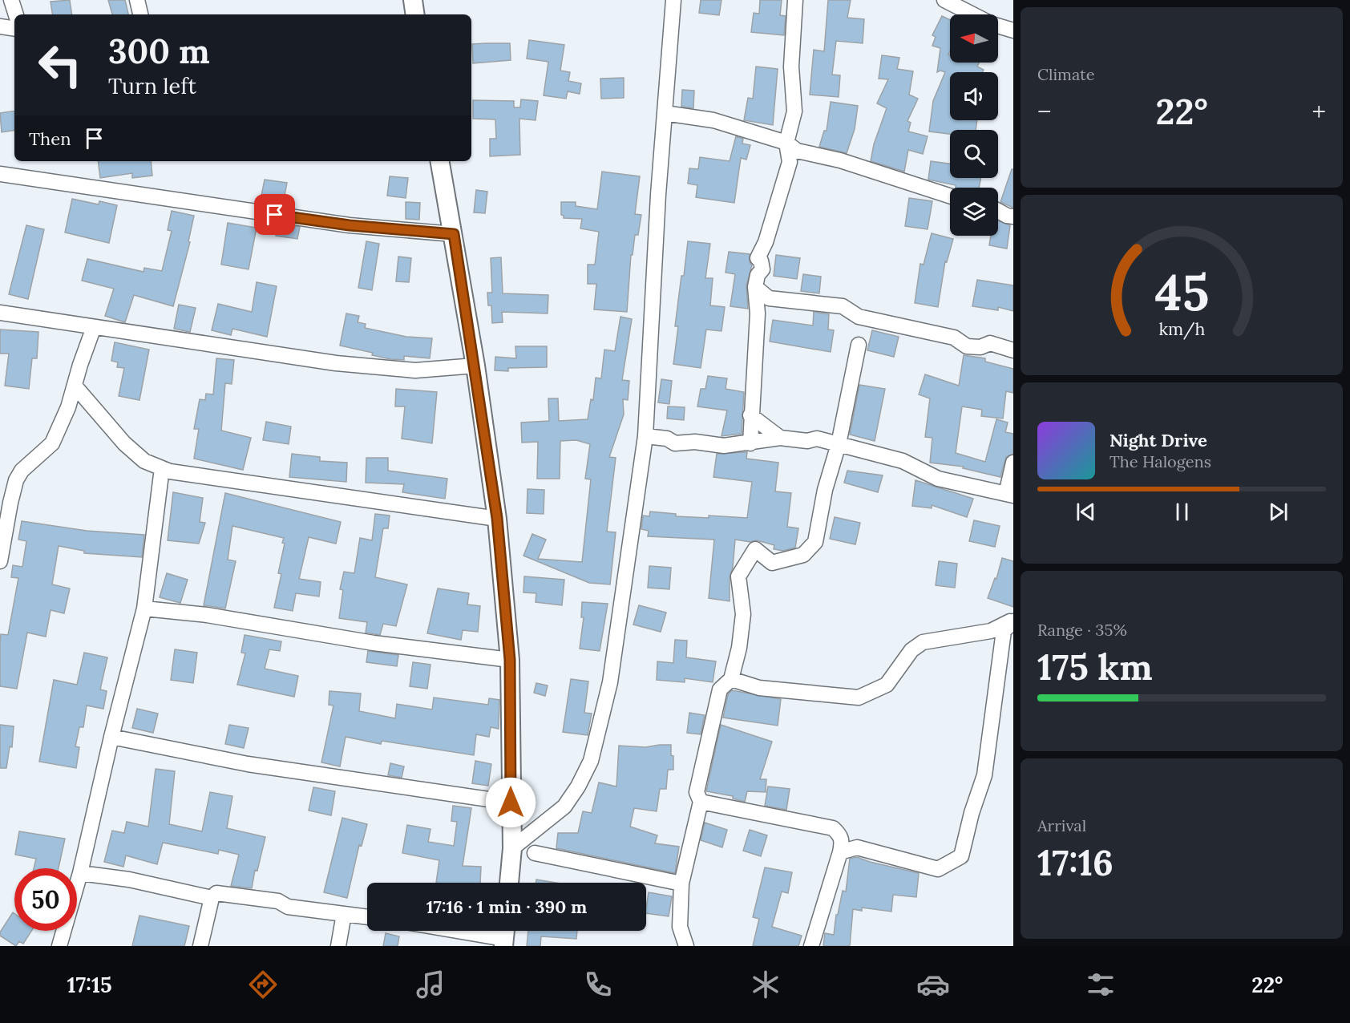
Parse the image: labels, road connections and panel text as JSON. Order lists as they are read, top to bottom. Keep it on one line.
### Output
{"north":"left","page":{"tile":["Climate",["Range · 35%","175 km"],["Arrival","17:16"]],"turn":["300 m","Turn left"],"heat":["−","22°","+"],"then":"Then","song":["Night Drive","The Halogens"],"limit":"50","trip":"17:16 · 1 min · 390 m","tabs":["17:15","22°"],"gauge":["45","km/h"]}}
